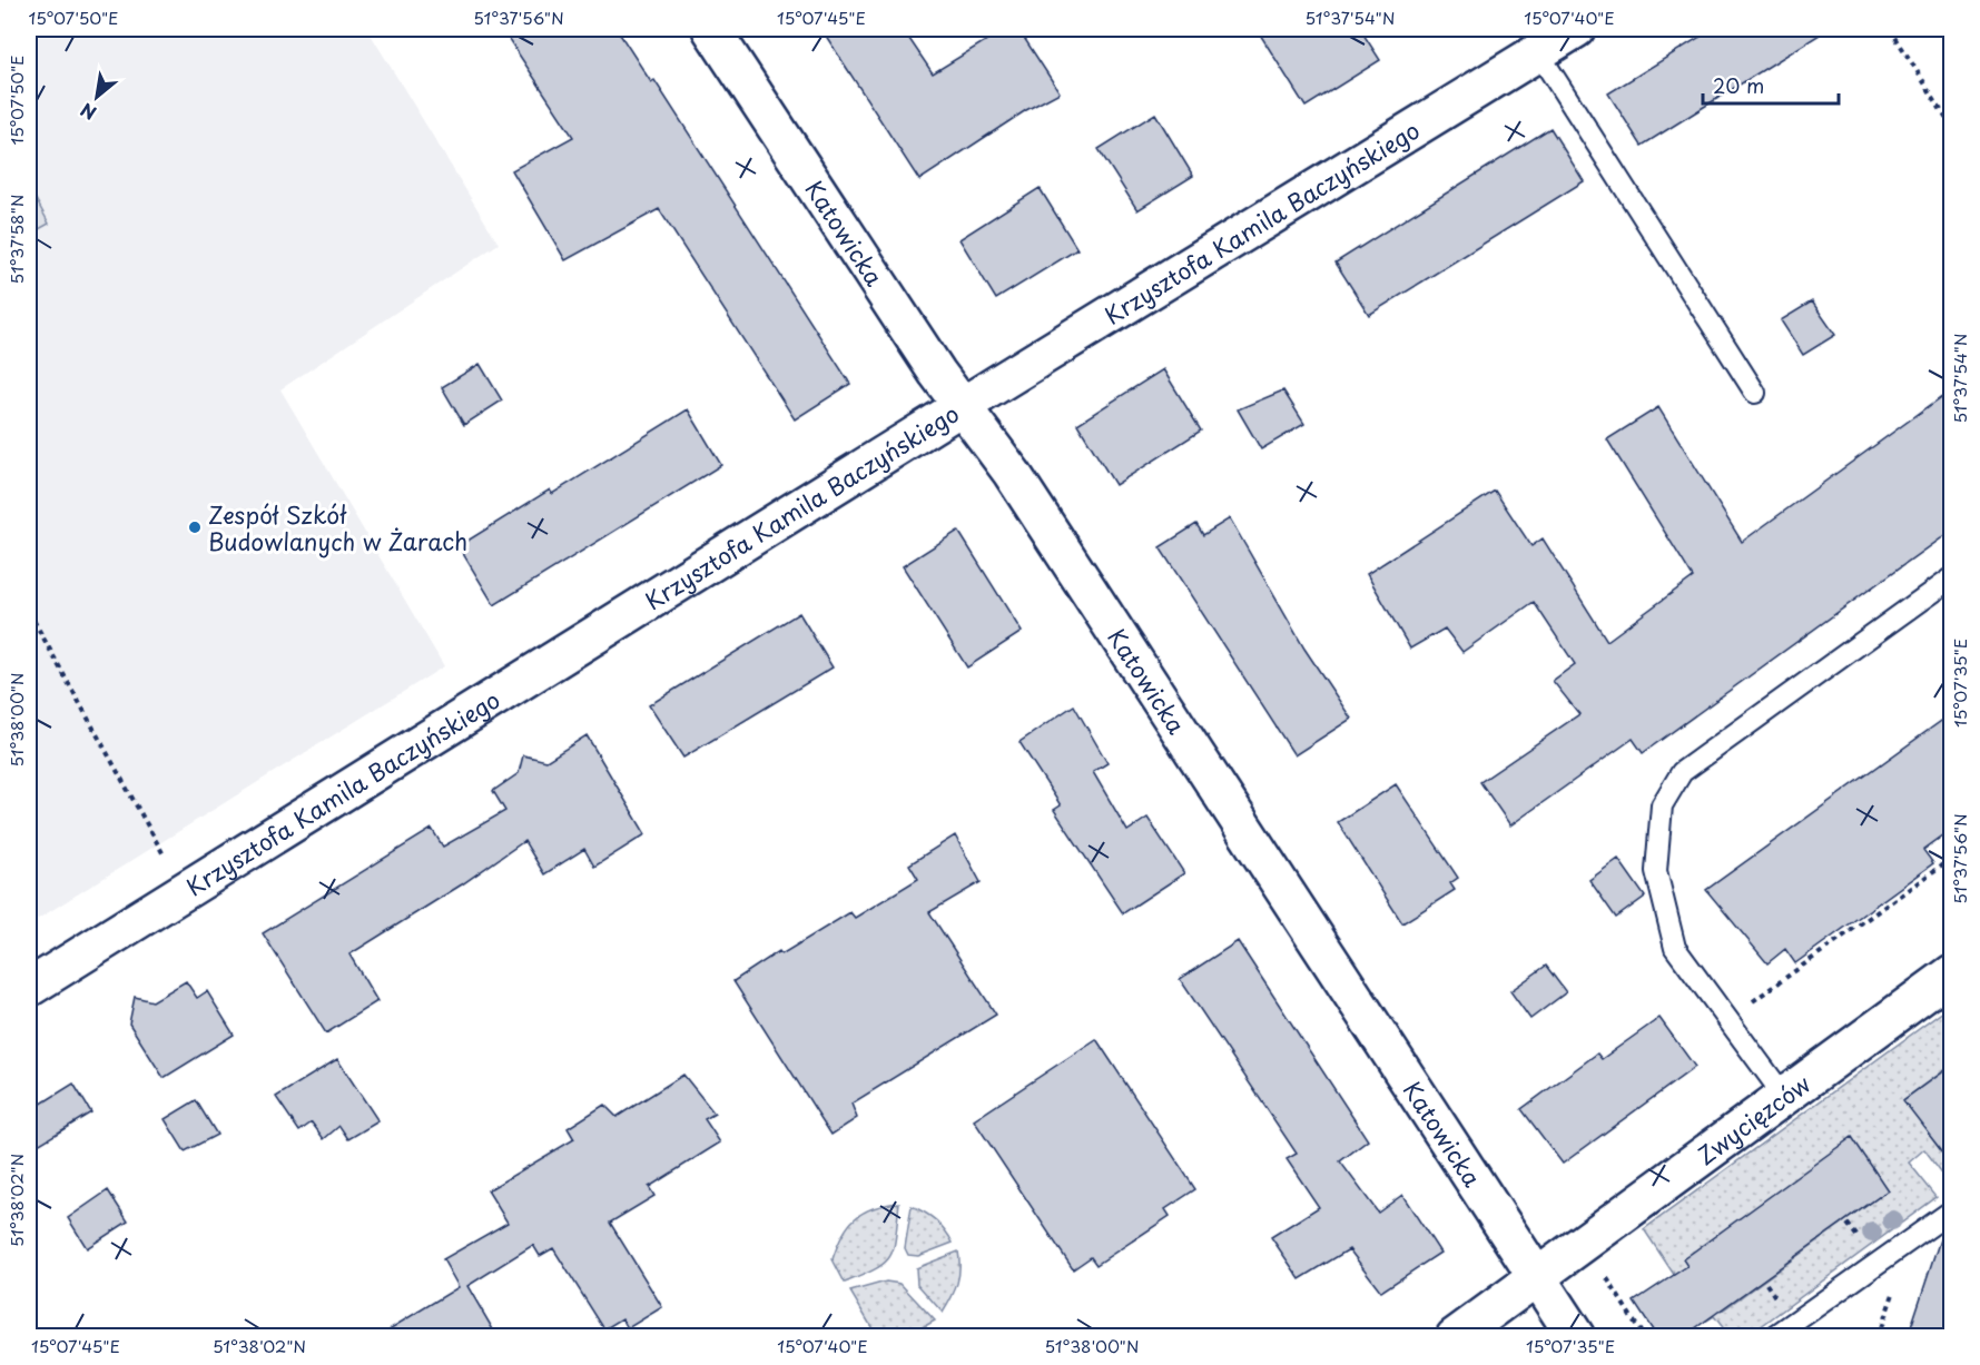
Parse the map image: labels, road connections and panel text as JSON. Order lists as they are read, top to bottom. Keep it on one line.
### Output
{"streets":{"street":["Krzysztofa Kamila Baczyńskiego","Katowicka","Zwycięzców"]},"crossings":[["Krzysztofa Kamila Baczyńskiego","Katowicka"],["Katowicka","Zwycięzców"]],"places":["Zespół Szkół Budowlanych w Żarach"],"scale_bar":"20 m","north":"bottom left","coordinates":["15°07'50\"E","51°37'56\"N","15°07'45\"E","51°37'54\"N","15°07'40\"E","51°37'58\"N","15°07'35\"E","51°38'00\"N","51°38'02\"N"]}
